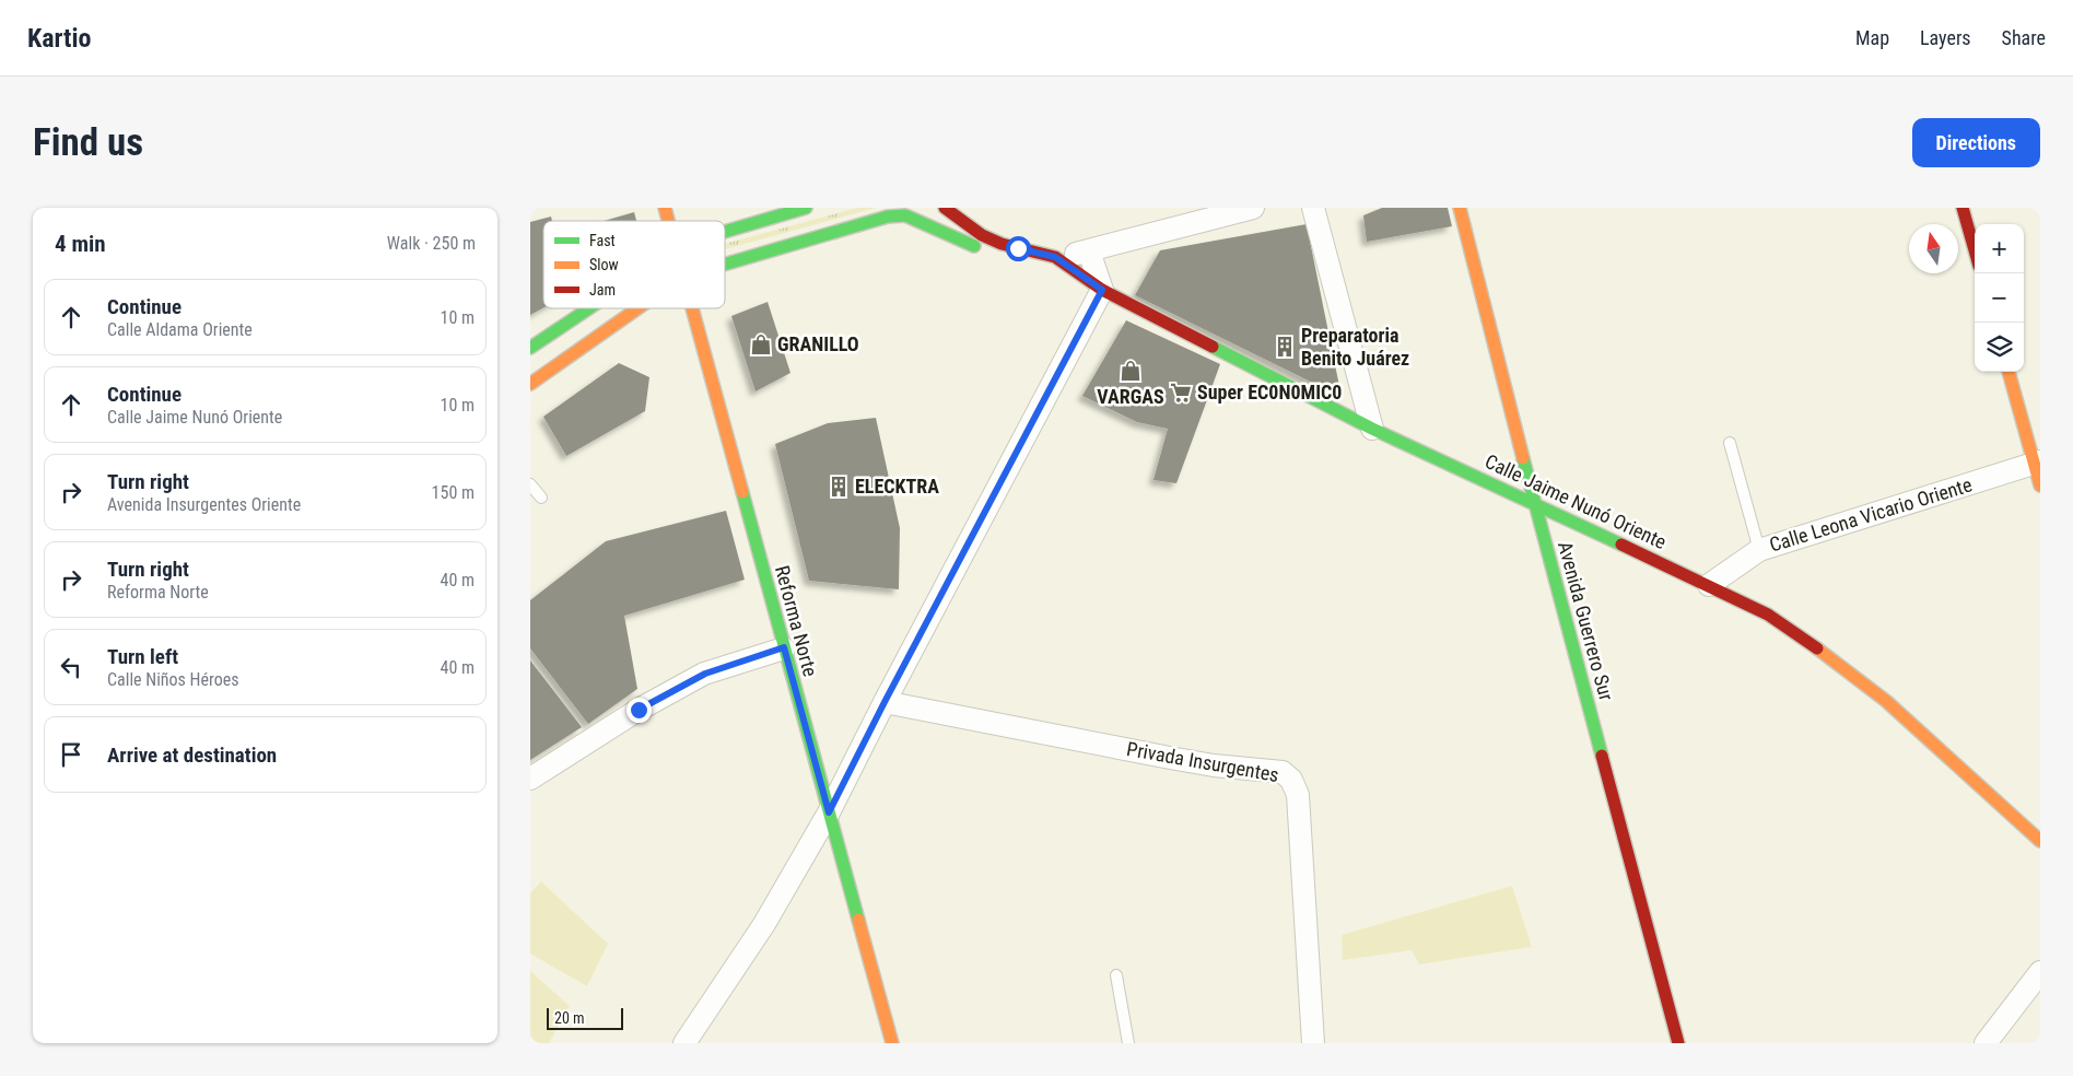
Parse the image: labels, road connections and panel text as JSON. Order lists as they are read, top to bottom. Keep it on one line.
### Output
{"streets":{"main road":["Calle Jaime Nunó Oriente","Reforma Norte","Avenida Guerrero Sur"],"street":["Calle Leona Vicario Oriente","Privada Insurgentes"]},"crossings":[["Calle Jaime Nunó Oriente","Calle Leona Vicario Oriente"],["Calle Jaime Nunó Oriente","Avenida Guerrero Sur"]],"places":{"shop":["GRANILLO","VARGAS"],"building":["Preparatoria Benito Juárez","ELECKTRA"],"supermarket":["Super EC0N0MIC0"]},"legend":["Fast","Slow","Jam"],"scale_bar":"20 m","north":"top","page":{"header":"Kartio","nav":["Map","Layers","Share"],"buttons":"Directions","title":"Find us","heading":["4 min","Walk · 250 m"],"map_buttons":["+","−"],"list":[["Continue","Calle Aldama Oriente","10 m"],["Continue","Calle Jaime Nunó Oriente","10 m"],["Turn right","Avenida Insurgentes Oriente","150 m"],["Turn right","Reforma Norte","40 m"],["Turn left","Calle Niños Héroes","40 m"],"Arrive at destination"],"scale":"20 m"}}
